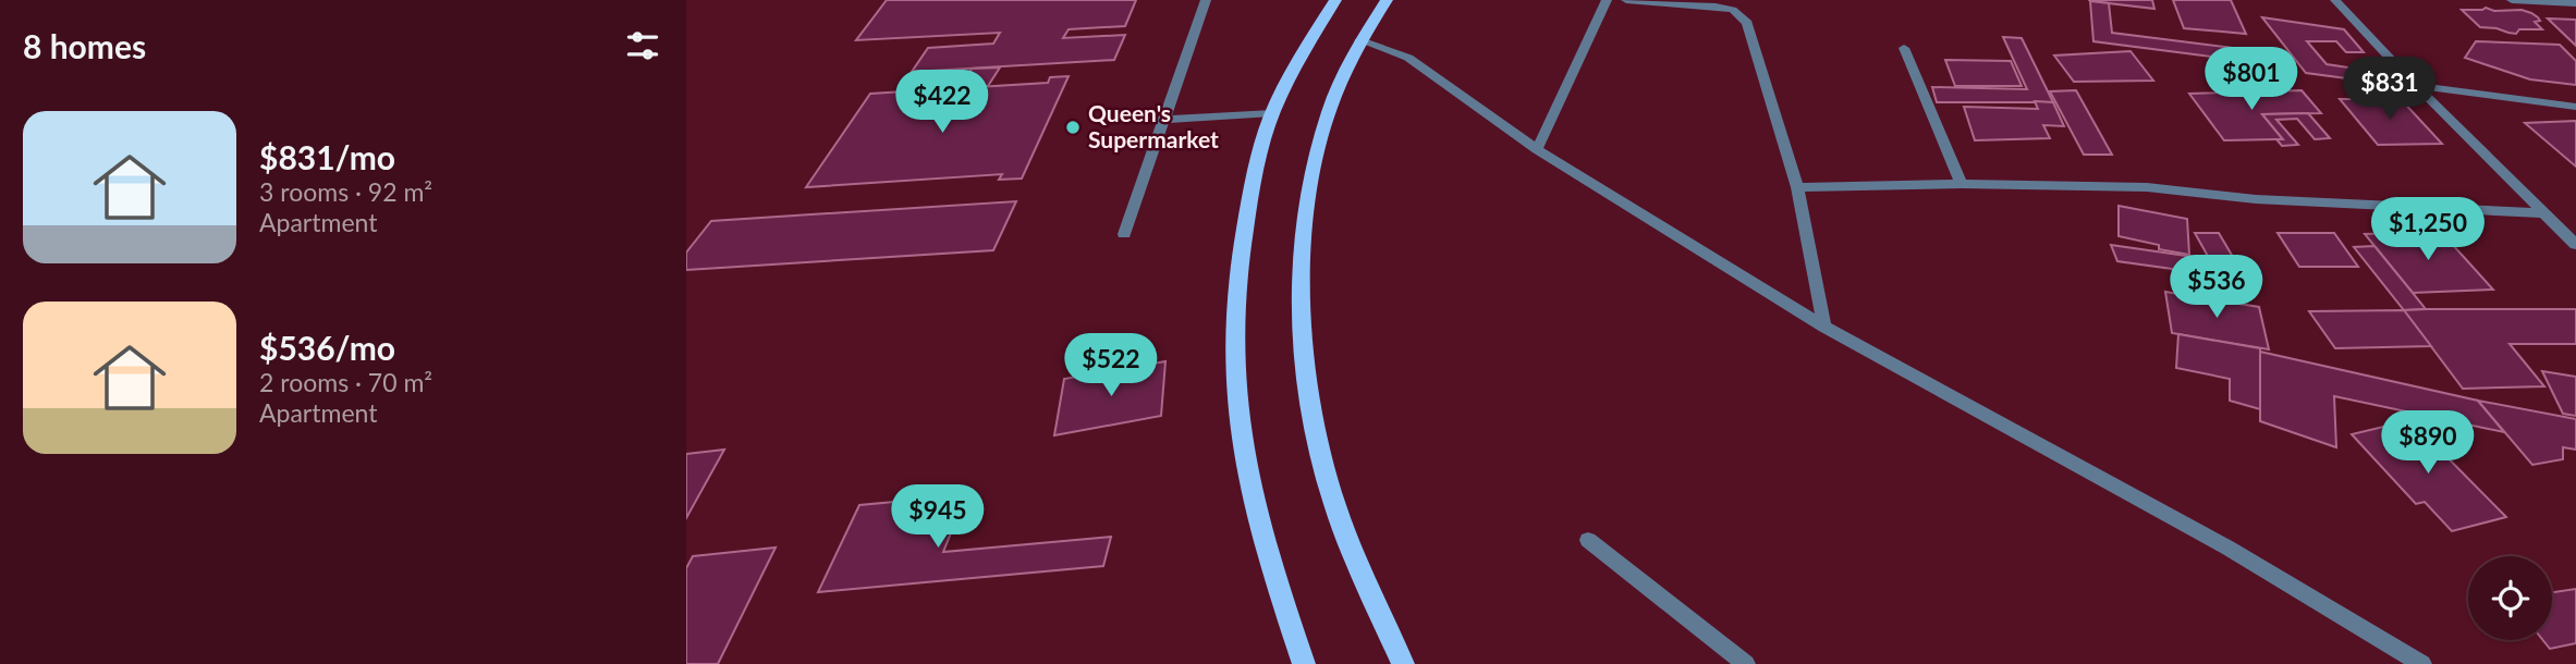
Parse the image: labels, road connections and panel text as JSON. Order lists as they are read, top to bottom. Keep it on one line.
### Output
{"places":["Queen's Supermarket"],"page":{"heading":"8 homes","price":["$801","$831","$422","$1,250","$536","$522","$890","$945"],"list":[{"name":"$831/mo","note":"3 rooms · 92 m² · Apartment"},{"name":"$536/mo","note":"2 rooms · 70 m² · Apartment"}]}}
